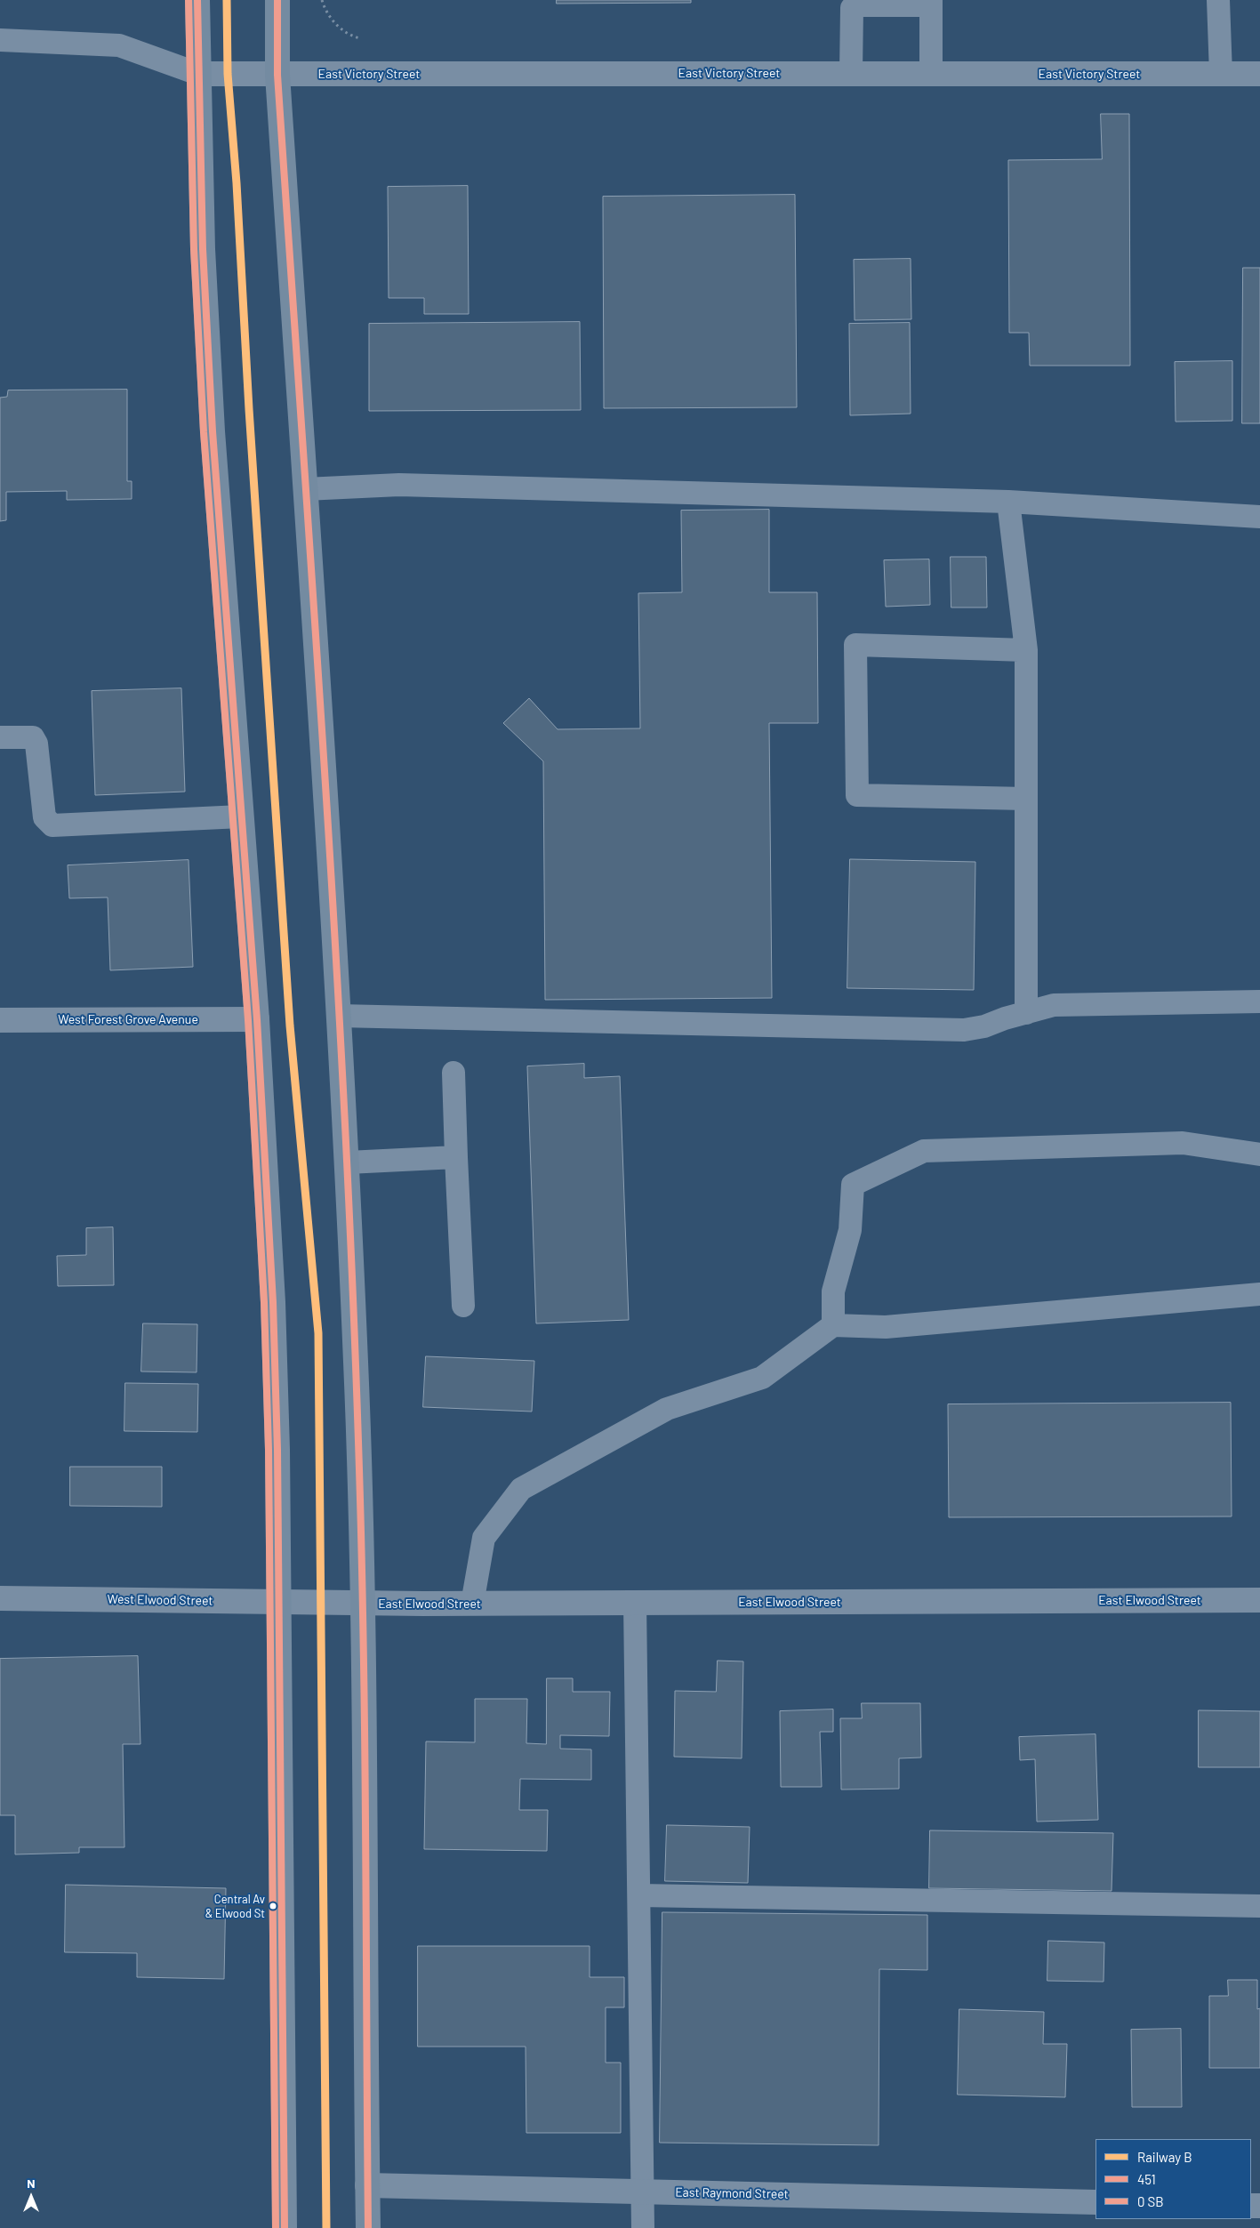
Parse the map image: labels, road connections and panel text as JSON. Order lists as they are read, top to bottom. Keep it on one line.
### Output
{"streets":{"street":["East Victory Street","West Forest Grove Avenue","West Elwood Street","East Elwood Street","East Raymond Street"]},"crossings":[["West Elwood Street","East Elwood Street"]],"places":["Central Av & Elwood St"],"lines":["rail line B","transit line 451"],"legend":["Railway B","451","0 SB"],"north":"top"}
